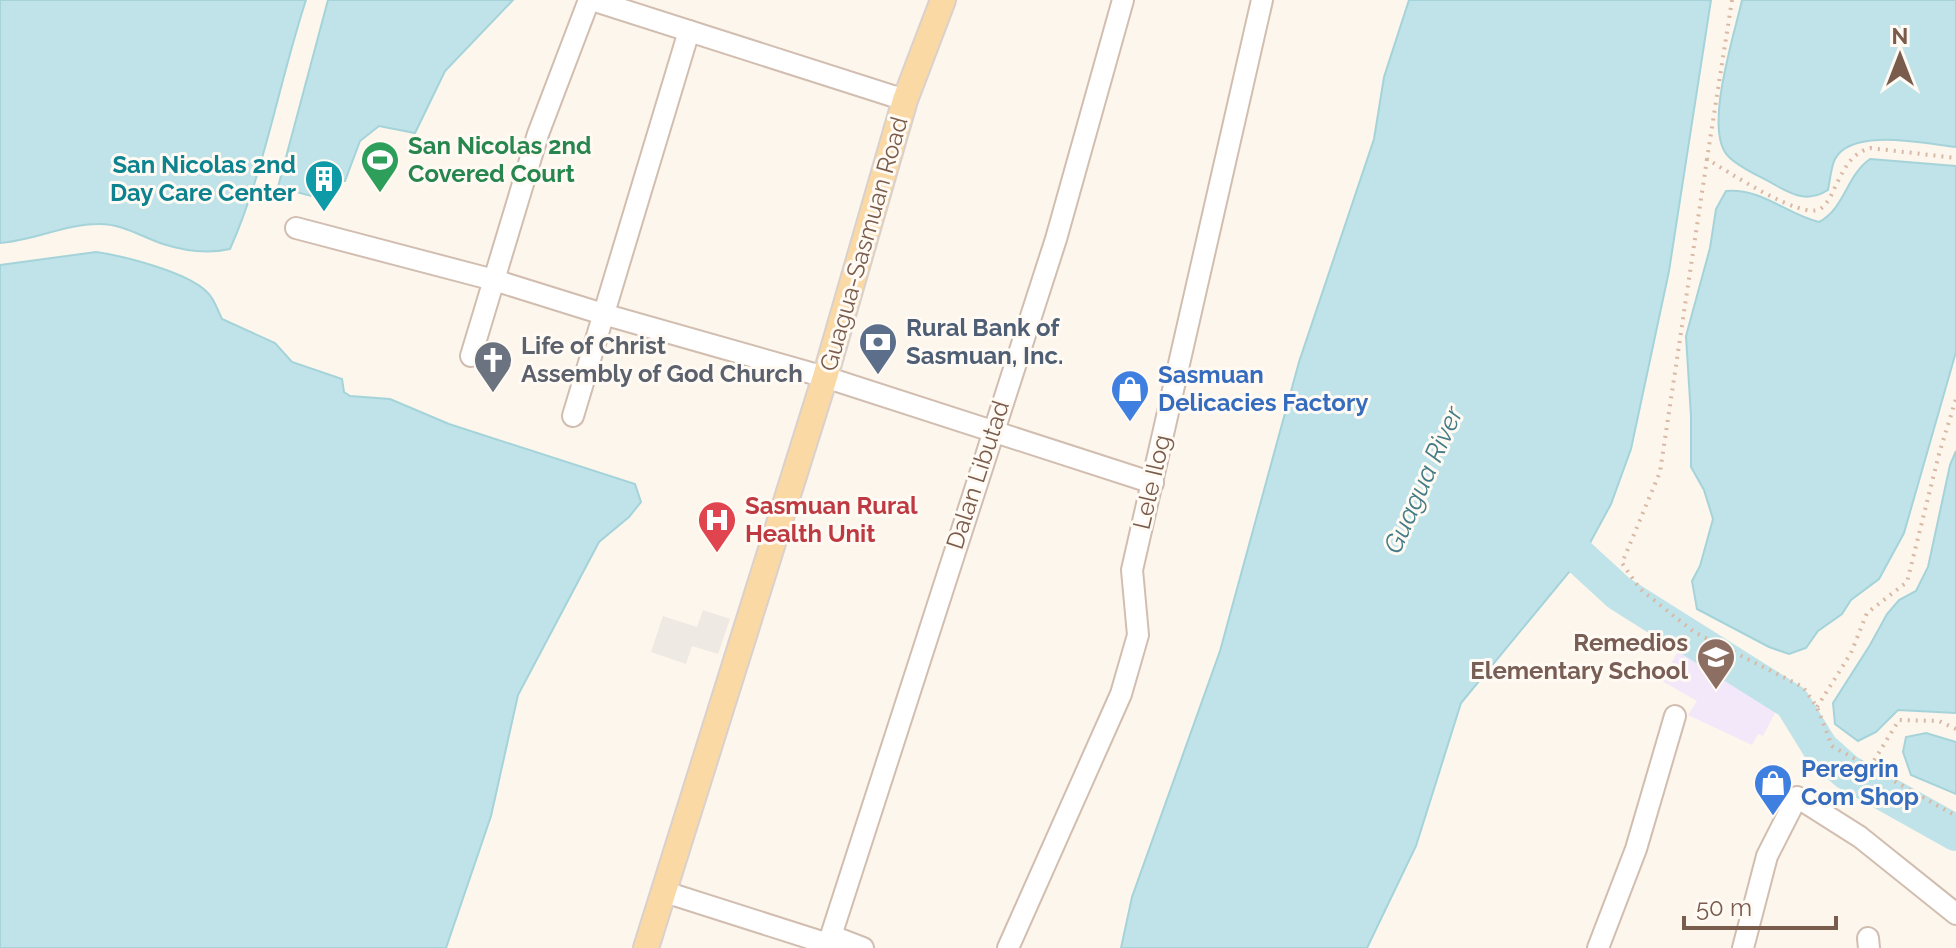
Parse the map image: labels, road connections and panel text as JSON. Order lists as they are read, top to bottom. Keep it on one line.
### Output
{"streets":{"main road":["Guagua-Sasmuan Road"],"street":["Dalan Libutad","Lele Ilog"]},"water":["Guagua River"],"places":{"sports":["San Nicolas 2nd Covered Court"],"building":["San Nicolas 2nd Day Care Center"],"bank":["Rural Bank of Sasmuan, Inc."],"church":["Life of Christ Assembly of God Church"],"shop":["Sasmuan Delicacies Factory","Peregrin Com Shop"],"hospital":["Sasmuan Rural Health Unit"],"school or university":["Remedios Elementary School"]},"scale_bar":"50 m","north":"top"}
